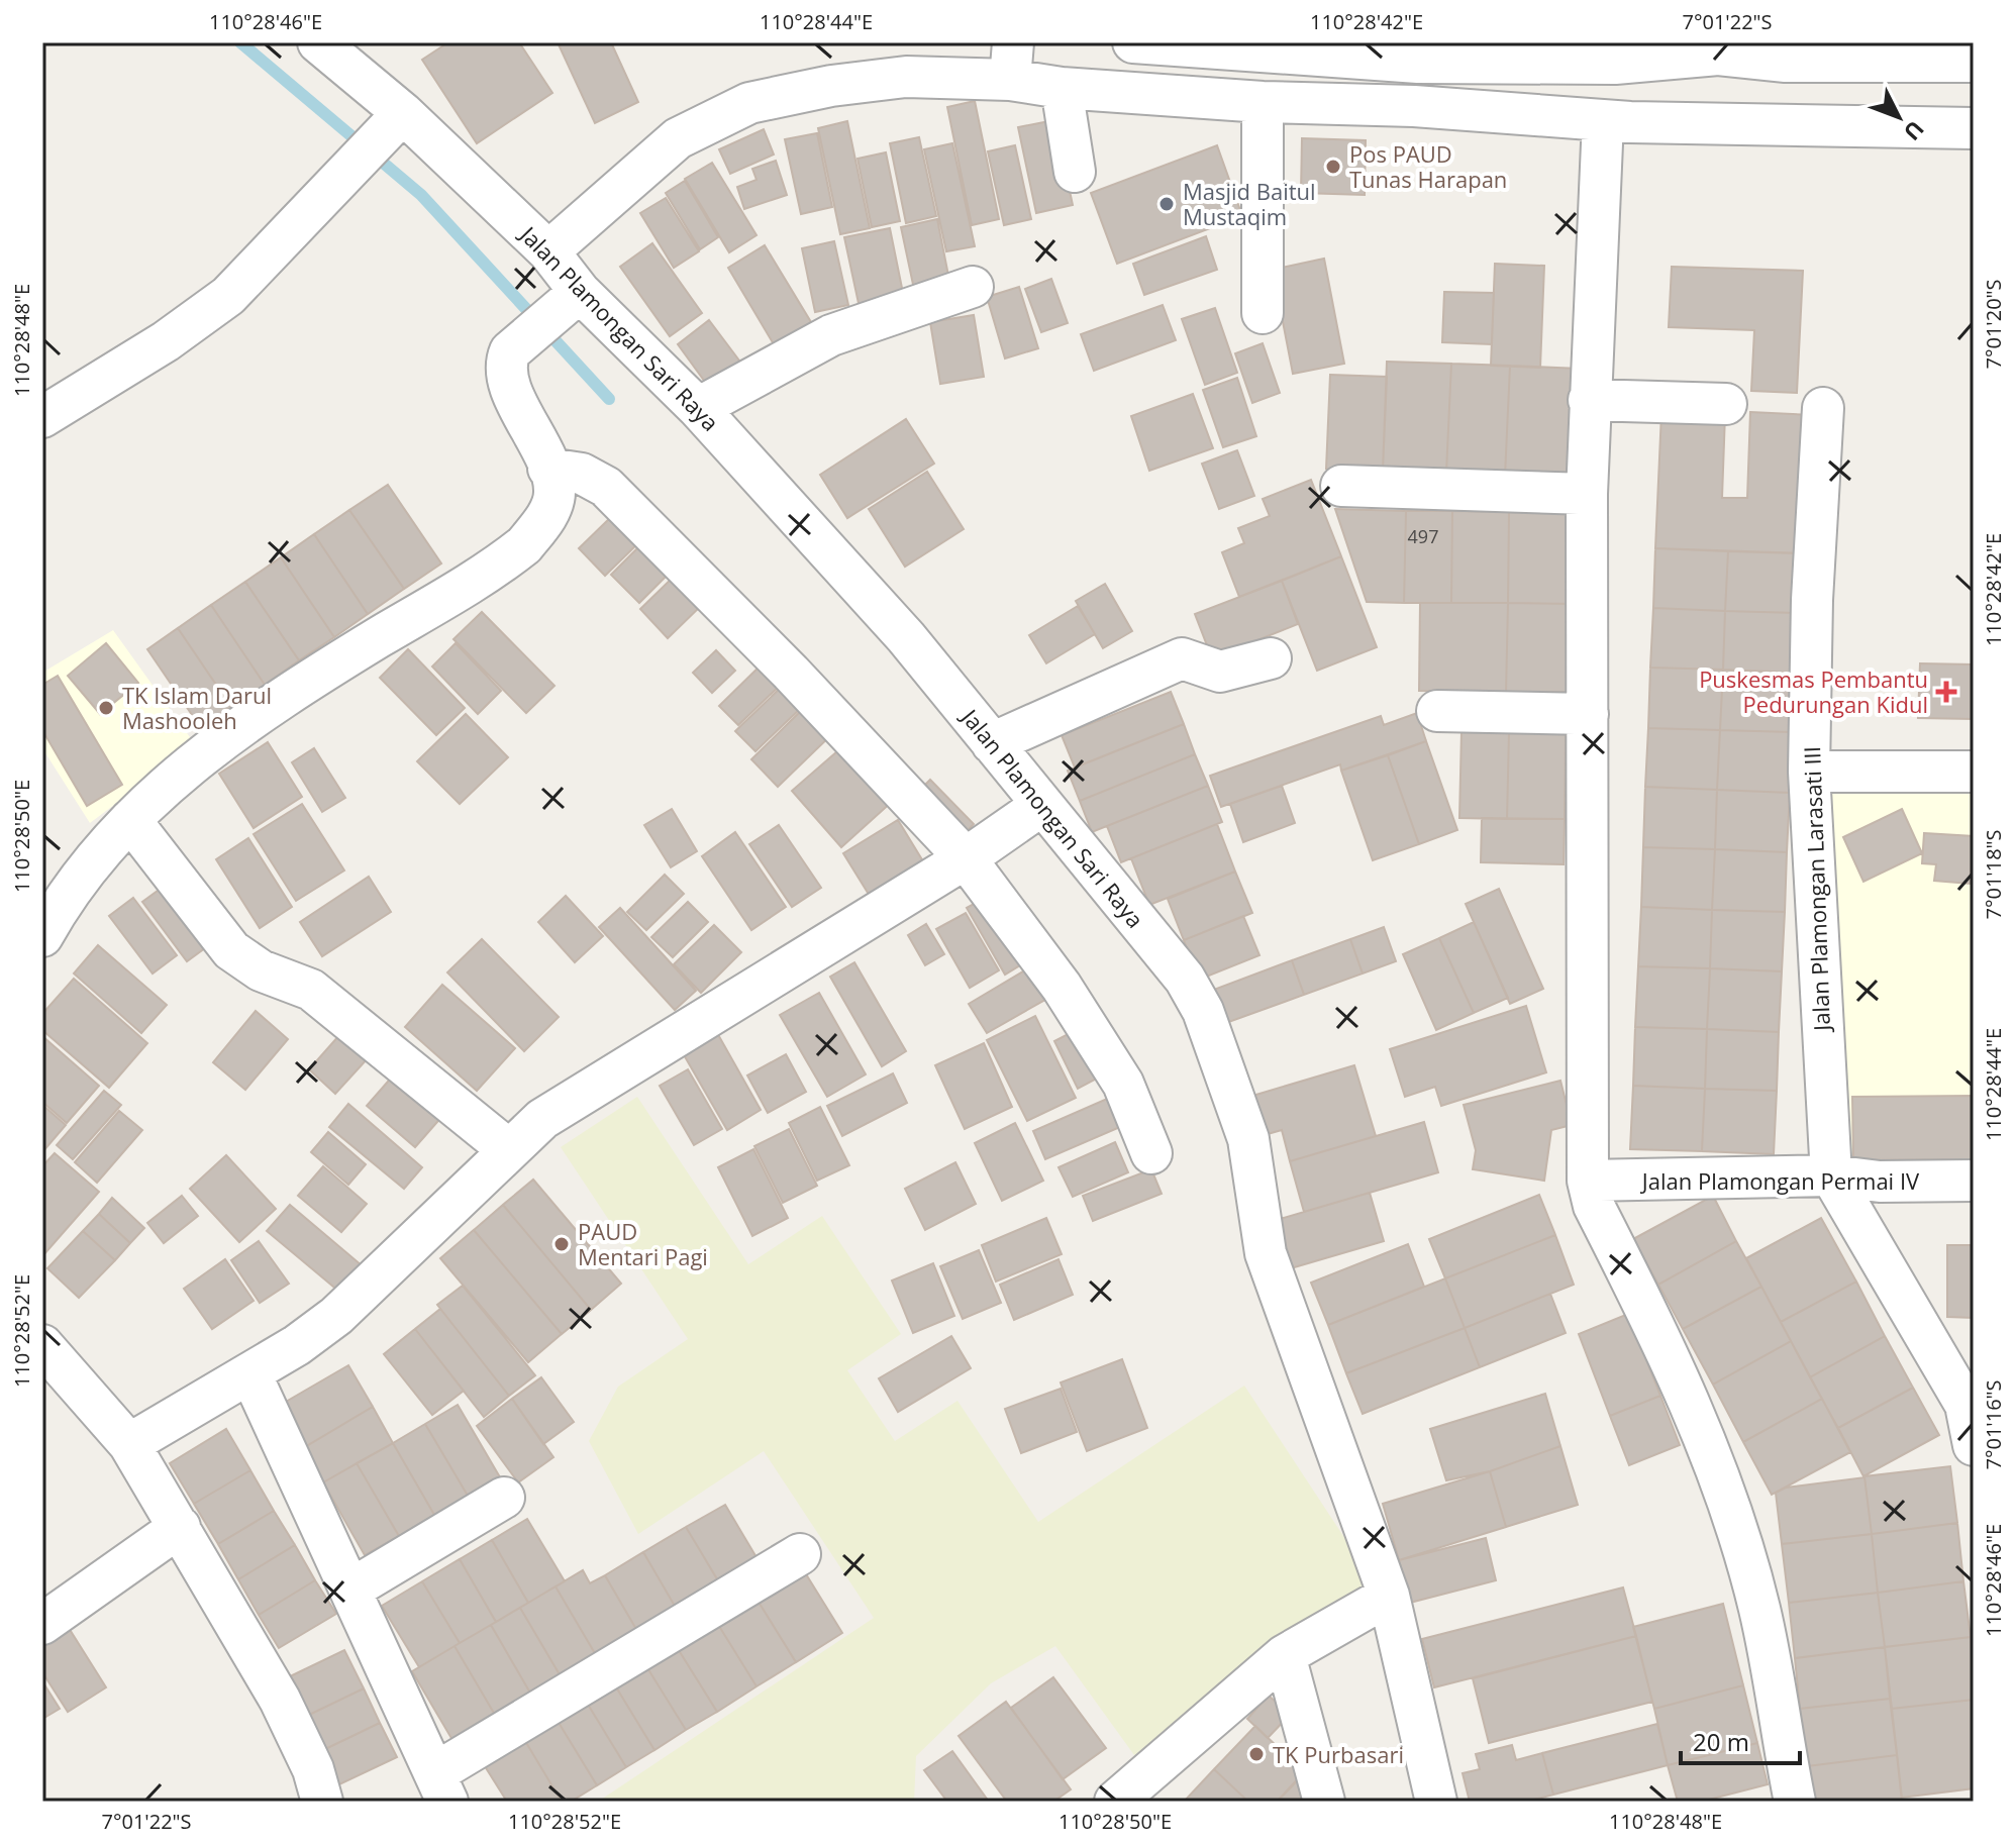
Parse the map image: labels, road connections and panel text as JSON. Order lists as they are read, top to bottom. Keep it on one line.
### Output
{"streets":{"street":["Jalan Plamongan Sari Raya","Jalan Plamongan Larasati III","Jalan Plamongan Permai IV"]},"crossings":[["Jalan Plamongan Larasati III","Jalan Plamongan Permai IV"]],"places":{"other":["Pos PAUD Tunas Harapan","Masjid Baitul Mustaqim","TK Islam Darul Mashooleh","PAUD Mentari Pagi","TK Purbasari"],"health":["Puskesmas Pembantu Pedurungan Kidul"]},"house_numbers":["497"],"scale_bar":"20 m","north":"bottom right","coordinates":["110°28'46\"E","110°28'44\"E","110°28'42\"E","7°01'22\"S","7°01'20\"S","110°28'48\"E","110°28'50\"E","7°01'18\"S","110°28'52\"E","7°01'16\"S"]}
